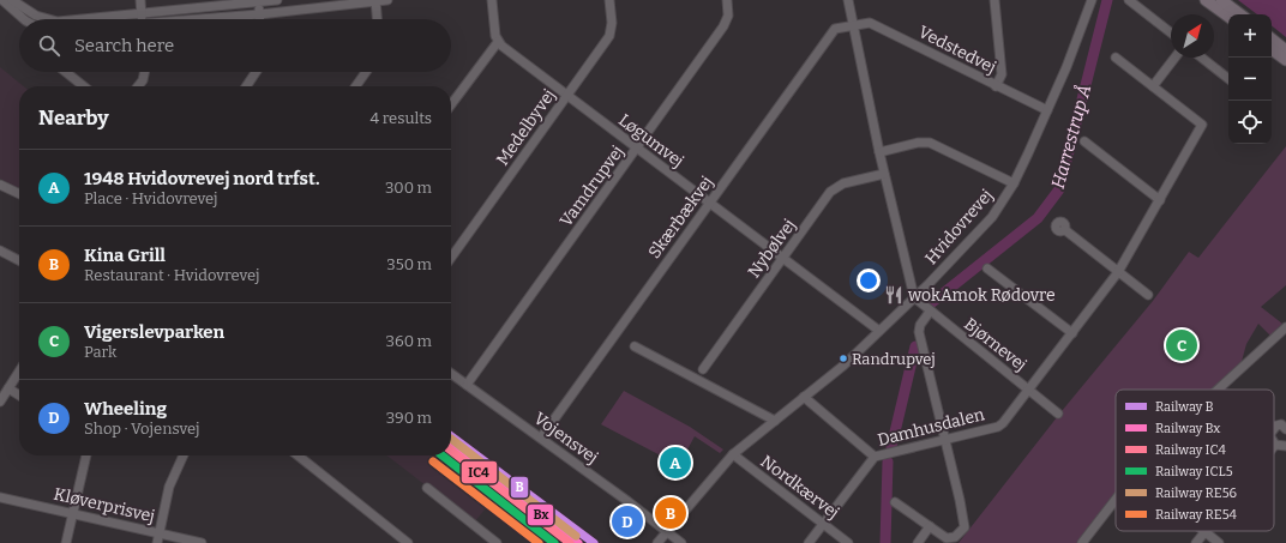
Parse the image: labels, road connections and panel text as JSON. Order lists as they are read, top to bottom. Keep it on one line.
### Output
{"streets":{"street":["Vedstedvej","Medelbyvej","Løgumvej","Vamdrupvej","Skærbækvej","Hvidovrevej","Nybølvej","Bjørnevej","Damhusdalen","Vojensvej","Nordkærvej","Kløverprisvej"]},"crossings":[["Vedstedvej","Skærbækvej"],["Vedstedvej","Hvidovrevej"],["Medelbyvej","Løgumvej"],["Løgumvej","Vamdrupvej"],["Løgumvej","Skærbækvej"],["Løgumvej","Hvidovrevej"],["Løgumvej","Nybølvej"],["Vamdrupvej","Vojensvej"],["Skærbækvej","Vojensvej"],["Hvidovrevej","Bjørnevej"],["Hvidovrevej","Vojensvej"],["Hvidovrevej","Nordkærvej"],["Bjørnevej","Damhusdalen"],["Damhusdalen","Nordkærvej"]],"water":["Harrestrup Å"],"places":{"restaurant":["wokAmok Rødovre"],"other":["Randrupvej"]},"lines":["rail line B","rail line RE56","rail line Bx","rail line IC4","rail line ICL5","rail line RE54"],"legend":["Railway B","Railway Bx","Railway IC4","Railway ICL5","Railway RE56","Railway RE54"],"north":"top right","page":{"map_buttons":["+","−"],"search":"Search here","heading":["Nearby","4 results"],"list":[{"mark":"A","name":"1948 Hvidovrevej nord trfst.","note":"Place · Hvidovrevej","value":"300 m"},{"mark":"B","name":"Kina Grill","note":"Restaurant · Hvidovrevej","value":"350 m"},{"mark":"C","name":"Vigerslevparken","note":"Park","value":"360 m"},{"mark":"D","name":"Wheeling","note":"Shop · Vojensvej","value":"390 m"}],"pins":["C","A","B","D"]}}
